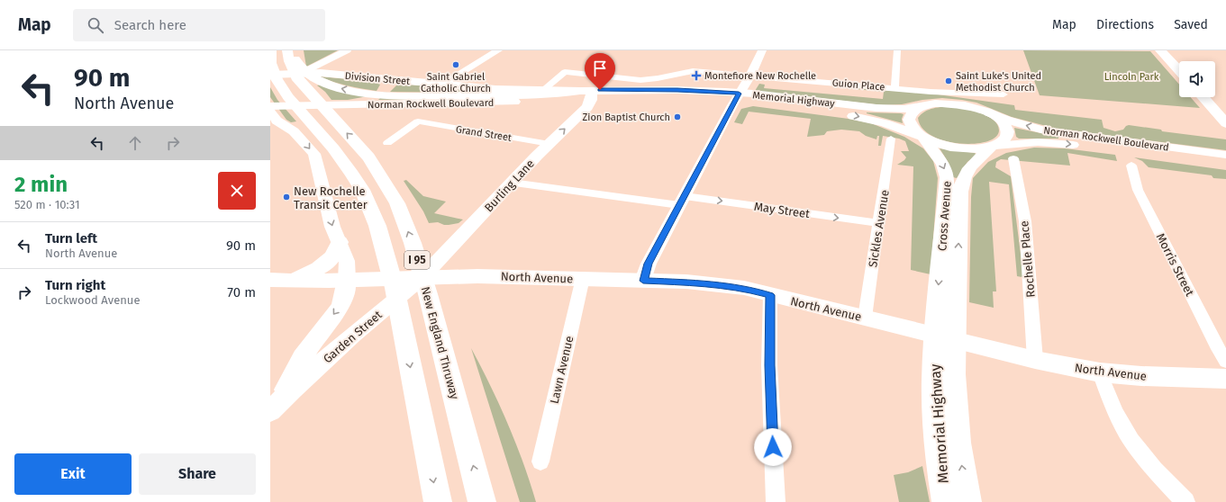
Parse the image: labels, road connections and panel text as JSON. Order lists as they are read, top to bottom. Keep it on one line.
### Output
{"streets":{"main road":["Division Street","Memorial Highway","Norman Rockwell Boulevard","Burling Lane","Cross Avenue","I 95","North Avenue","Garden Street","New England Thruway"],"street":["Guion Place","Grand Street","May Street","Sickles Avenue","Rochelle Place","Morris Street","Lawn Avenue"]},"crossings":[["Division Street","Guion Place"],["Division Street","Memorial Highway"],["Division Street","Norman Rockwell Boulevard"],["Division Street","Burling Lane"],["Memorial Highway","Norman Rockwell Boulevard"],["Memorial Highway","Burling Lane"],["Memorial Highway","Cross Avenue"],["Norman Rockwell Boulevard","Burling Lane"],["Norman Rockwell Boulevard","Cross Avenue"],["Grand Street","Burling Lane"],["Burling Lane","May Street"],["Burling Lane","North Avenue"],["Burling Lane","Garden Street"],["May Street","Sickles Avenue"],["Sickles Avenue","North Avenue"],["Rochelle Place","North Avenue"],["North Avenue","Garden Street"],["North Avenue","Lawn Avenue"]],"one_way":["May Street"],"parks":["Lincoln Park"],"places":{"other":["Saint Gabriel Catholic Church","Saint Luke's United Methodist Church","Zion Baptist Church","New Rochelle Transit Center"],"health":["Montefiore New Rochelle"]},"page":{"header":"Map","search":"Search here","nav":["Map","Directions","Saved"],"turn":["90 m","North Avenue"],"heading":["2 min","520 m · 10:31"],"list":[{"name":"Turn left","note":"North Avenue","value":"90 m"},{"name":"Turn right","note":"Lockwood Avenue","value":"70 m"}],"buttons":["Exit","Share"]}}
